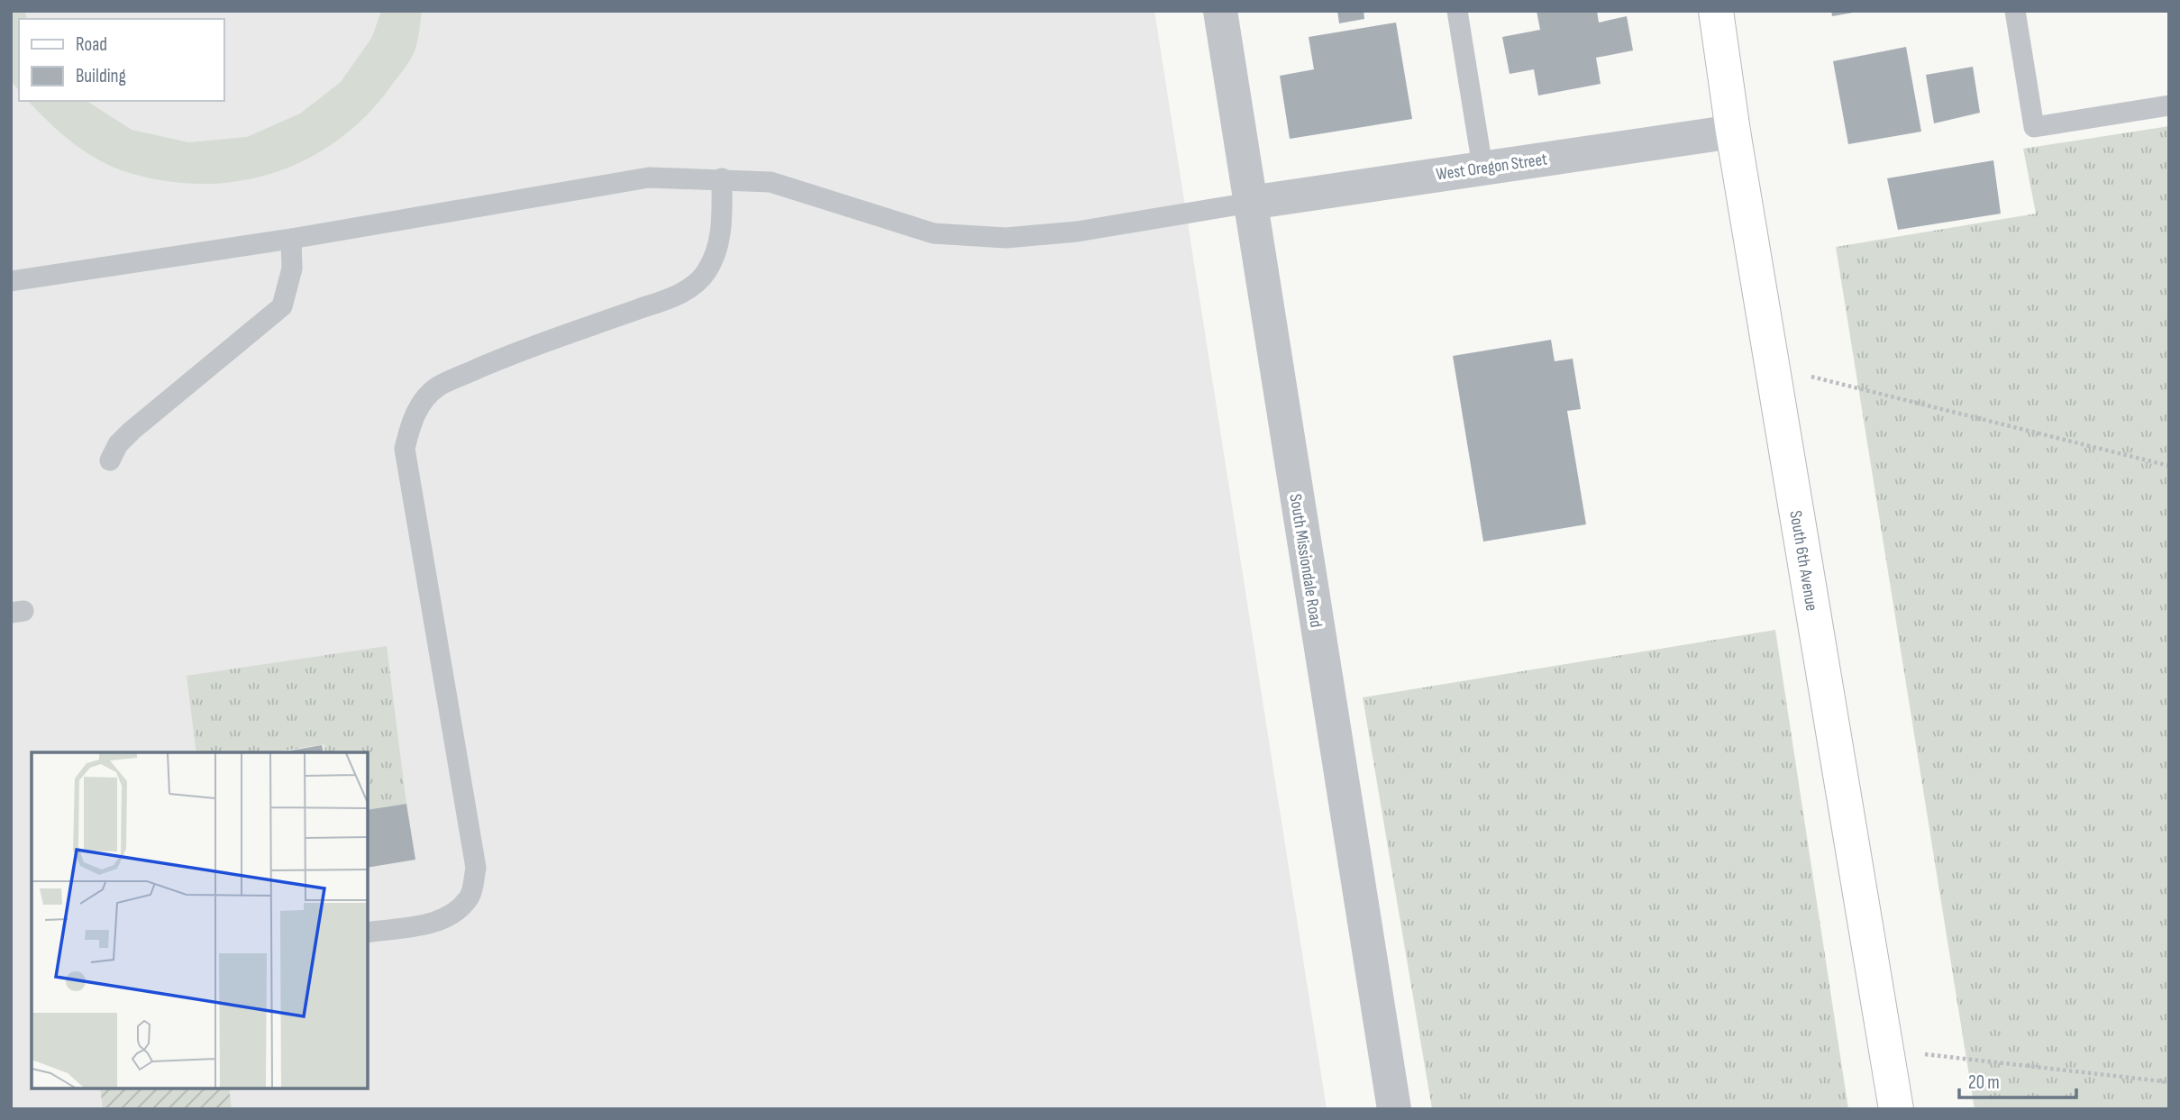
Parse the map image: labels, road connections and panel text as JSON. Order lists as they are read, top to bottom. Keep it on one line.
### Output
{"streets":{"street":["West Oregon Street","South Missiondale Road","South 6th Avenue"]},"crossings":[["West Oregon Street","South Missiondale Road"],["West Oregon Street","South 6th Avenue"]],"legend":["Road","Building"],"scale_bar":"20 m"}
